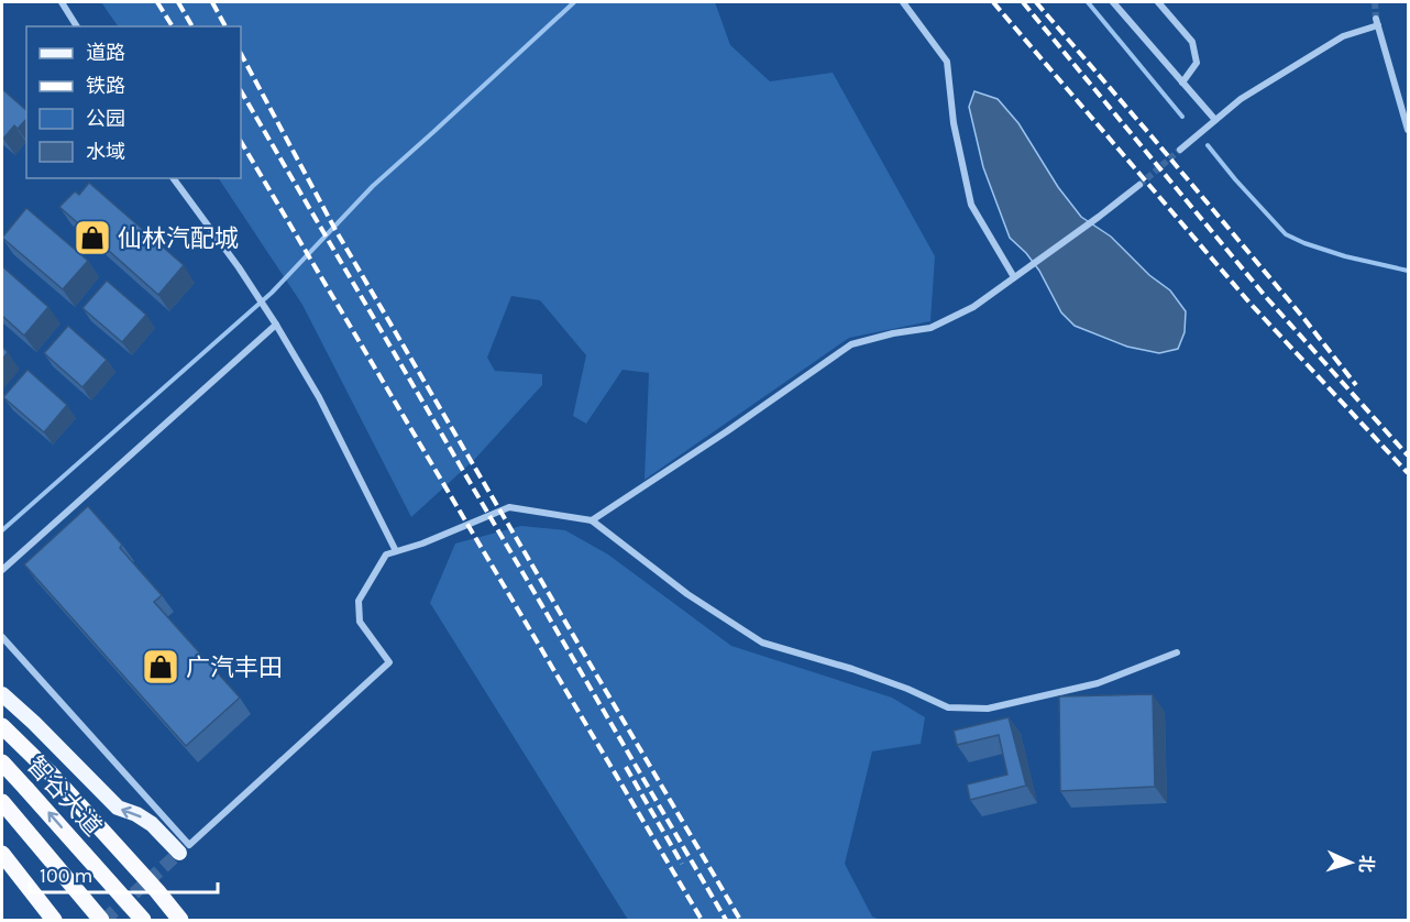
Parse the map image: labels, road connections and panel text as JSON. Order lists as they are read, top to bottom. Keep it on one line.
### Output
{"streets":{"highway":["智谷大道"]},"places":{"shop":["仙林汽配城","广汽丰田"]},"legend":["道路","铁路","公园","水域"],"scale_bar":"100 m","north":"right"}
